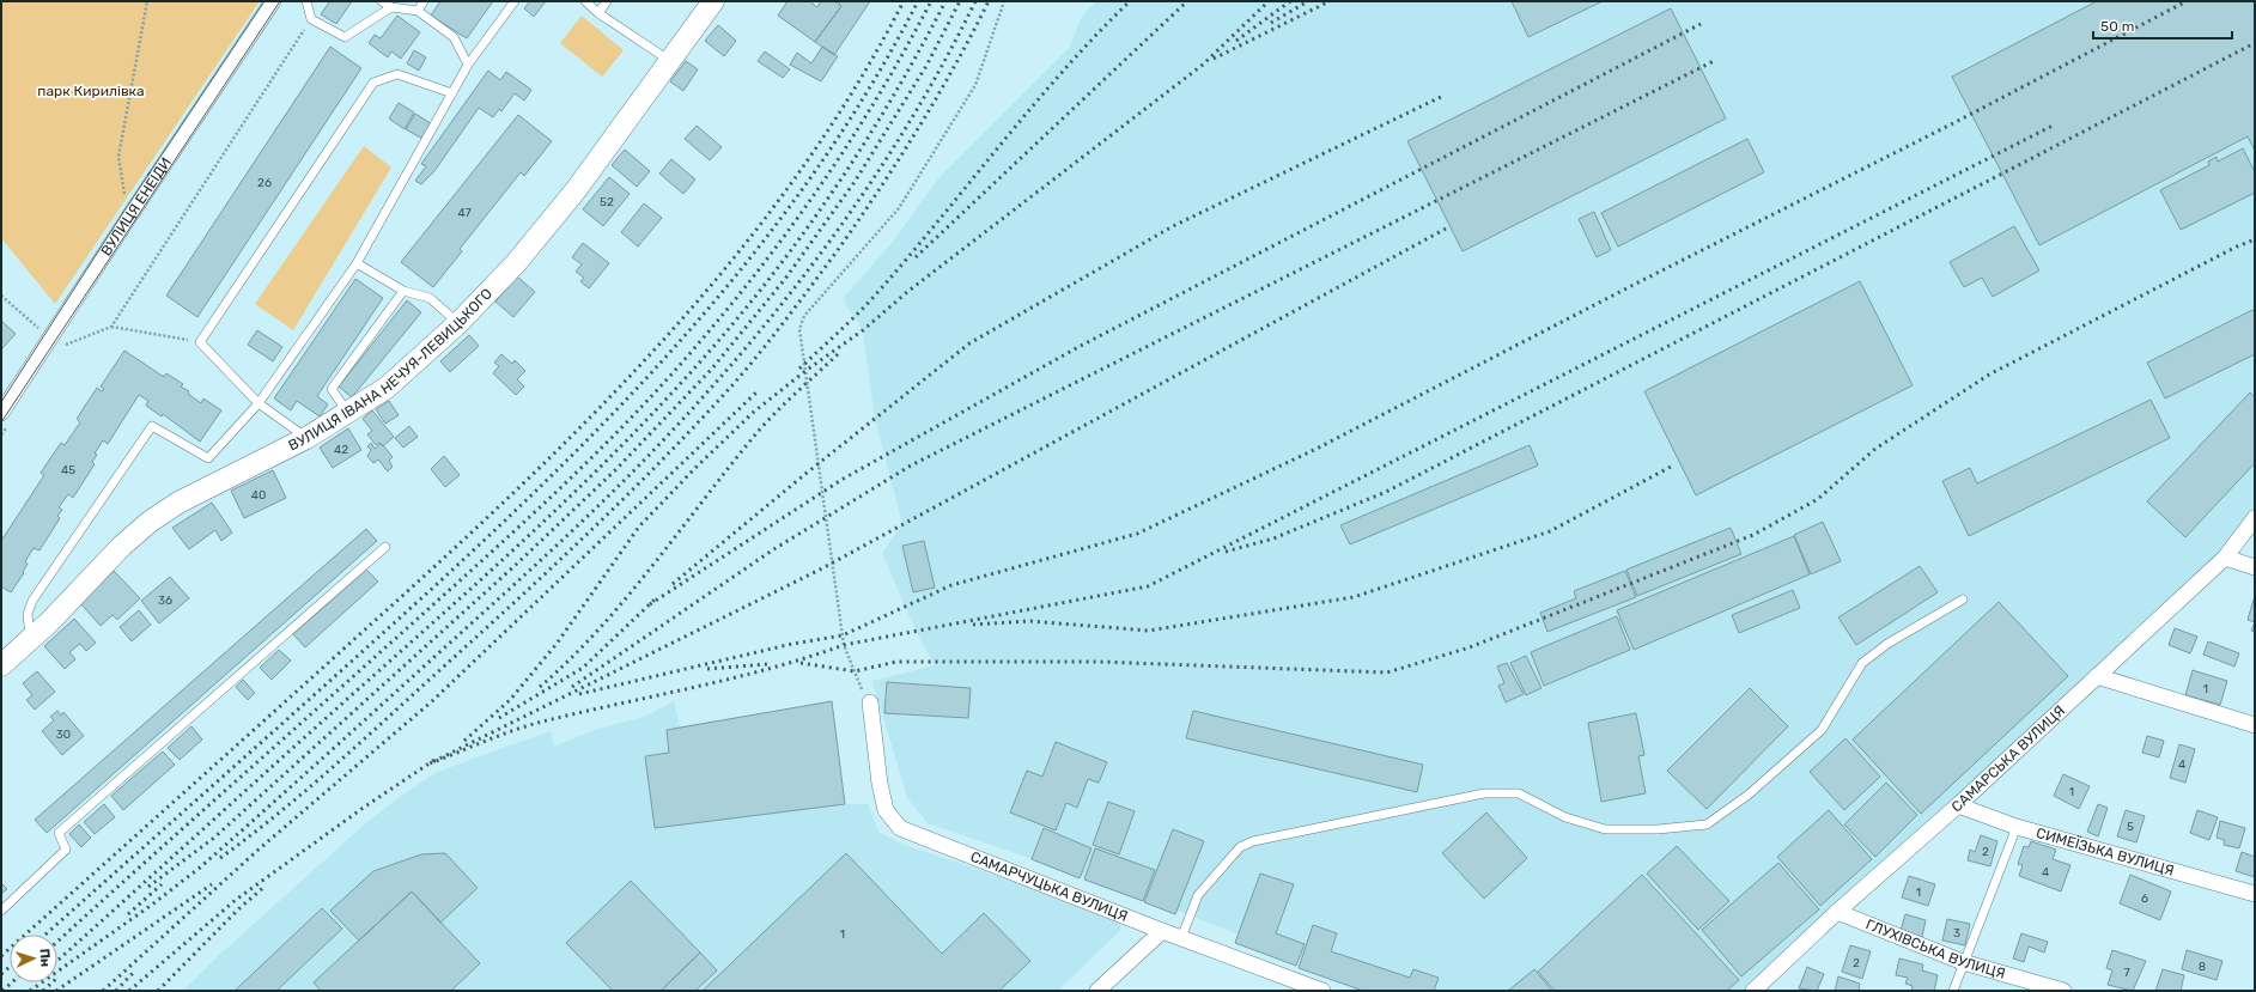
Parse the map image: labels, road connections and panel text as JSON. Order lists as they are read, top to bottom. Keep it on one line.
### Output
{"streets":{"street":["ВУЛИЦЯ ЕНЕЇДИ","ВУЛИЦЯ ІВАНА НЕЧУЯ-ЛЕВИЦЬКОГО","САМАРСЬКА ВУЛИЦЯ","СИМЕЇЗЬКА ВУЛИЦЯ","САМАРЧУЦЬКА ВУЛИЦЯ","ГЛУХІВСЬКА ВУЛИЦЯ"]},"crossings":[["САМАРСЬКА ВУЛИЦЯ","СИМЕЇЗЬКА ВУЛИЦЯ"],["САМАРСЬКА ВУЛИЦЯ","ГЛУХІВСЬКА ВУЛИЦЯ"]],"parks":["парк Кирилівка"],"house_numbers":["26","52","47","42","45","40","36","1","30","4","1","5","2","4","1","6","3","1","2","8","7"],"scale_bar":"50 m","north":"right"}
